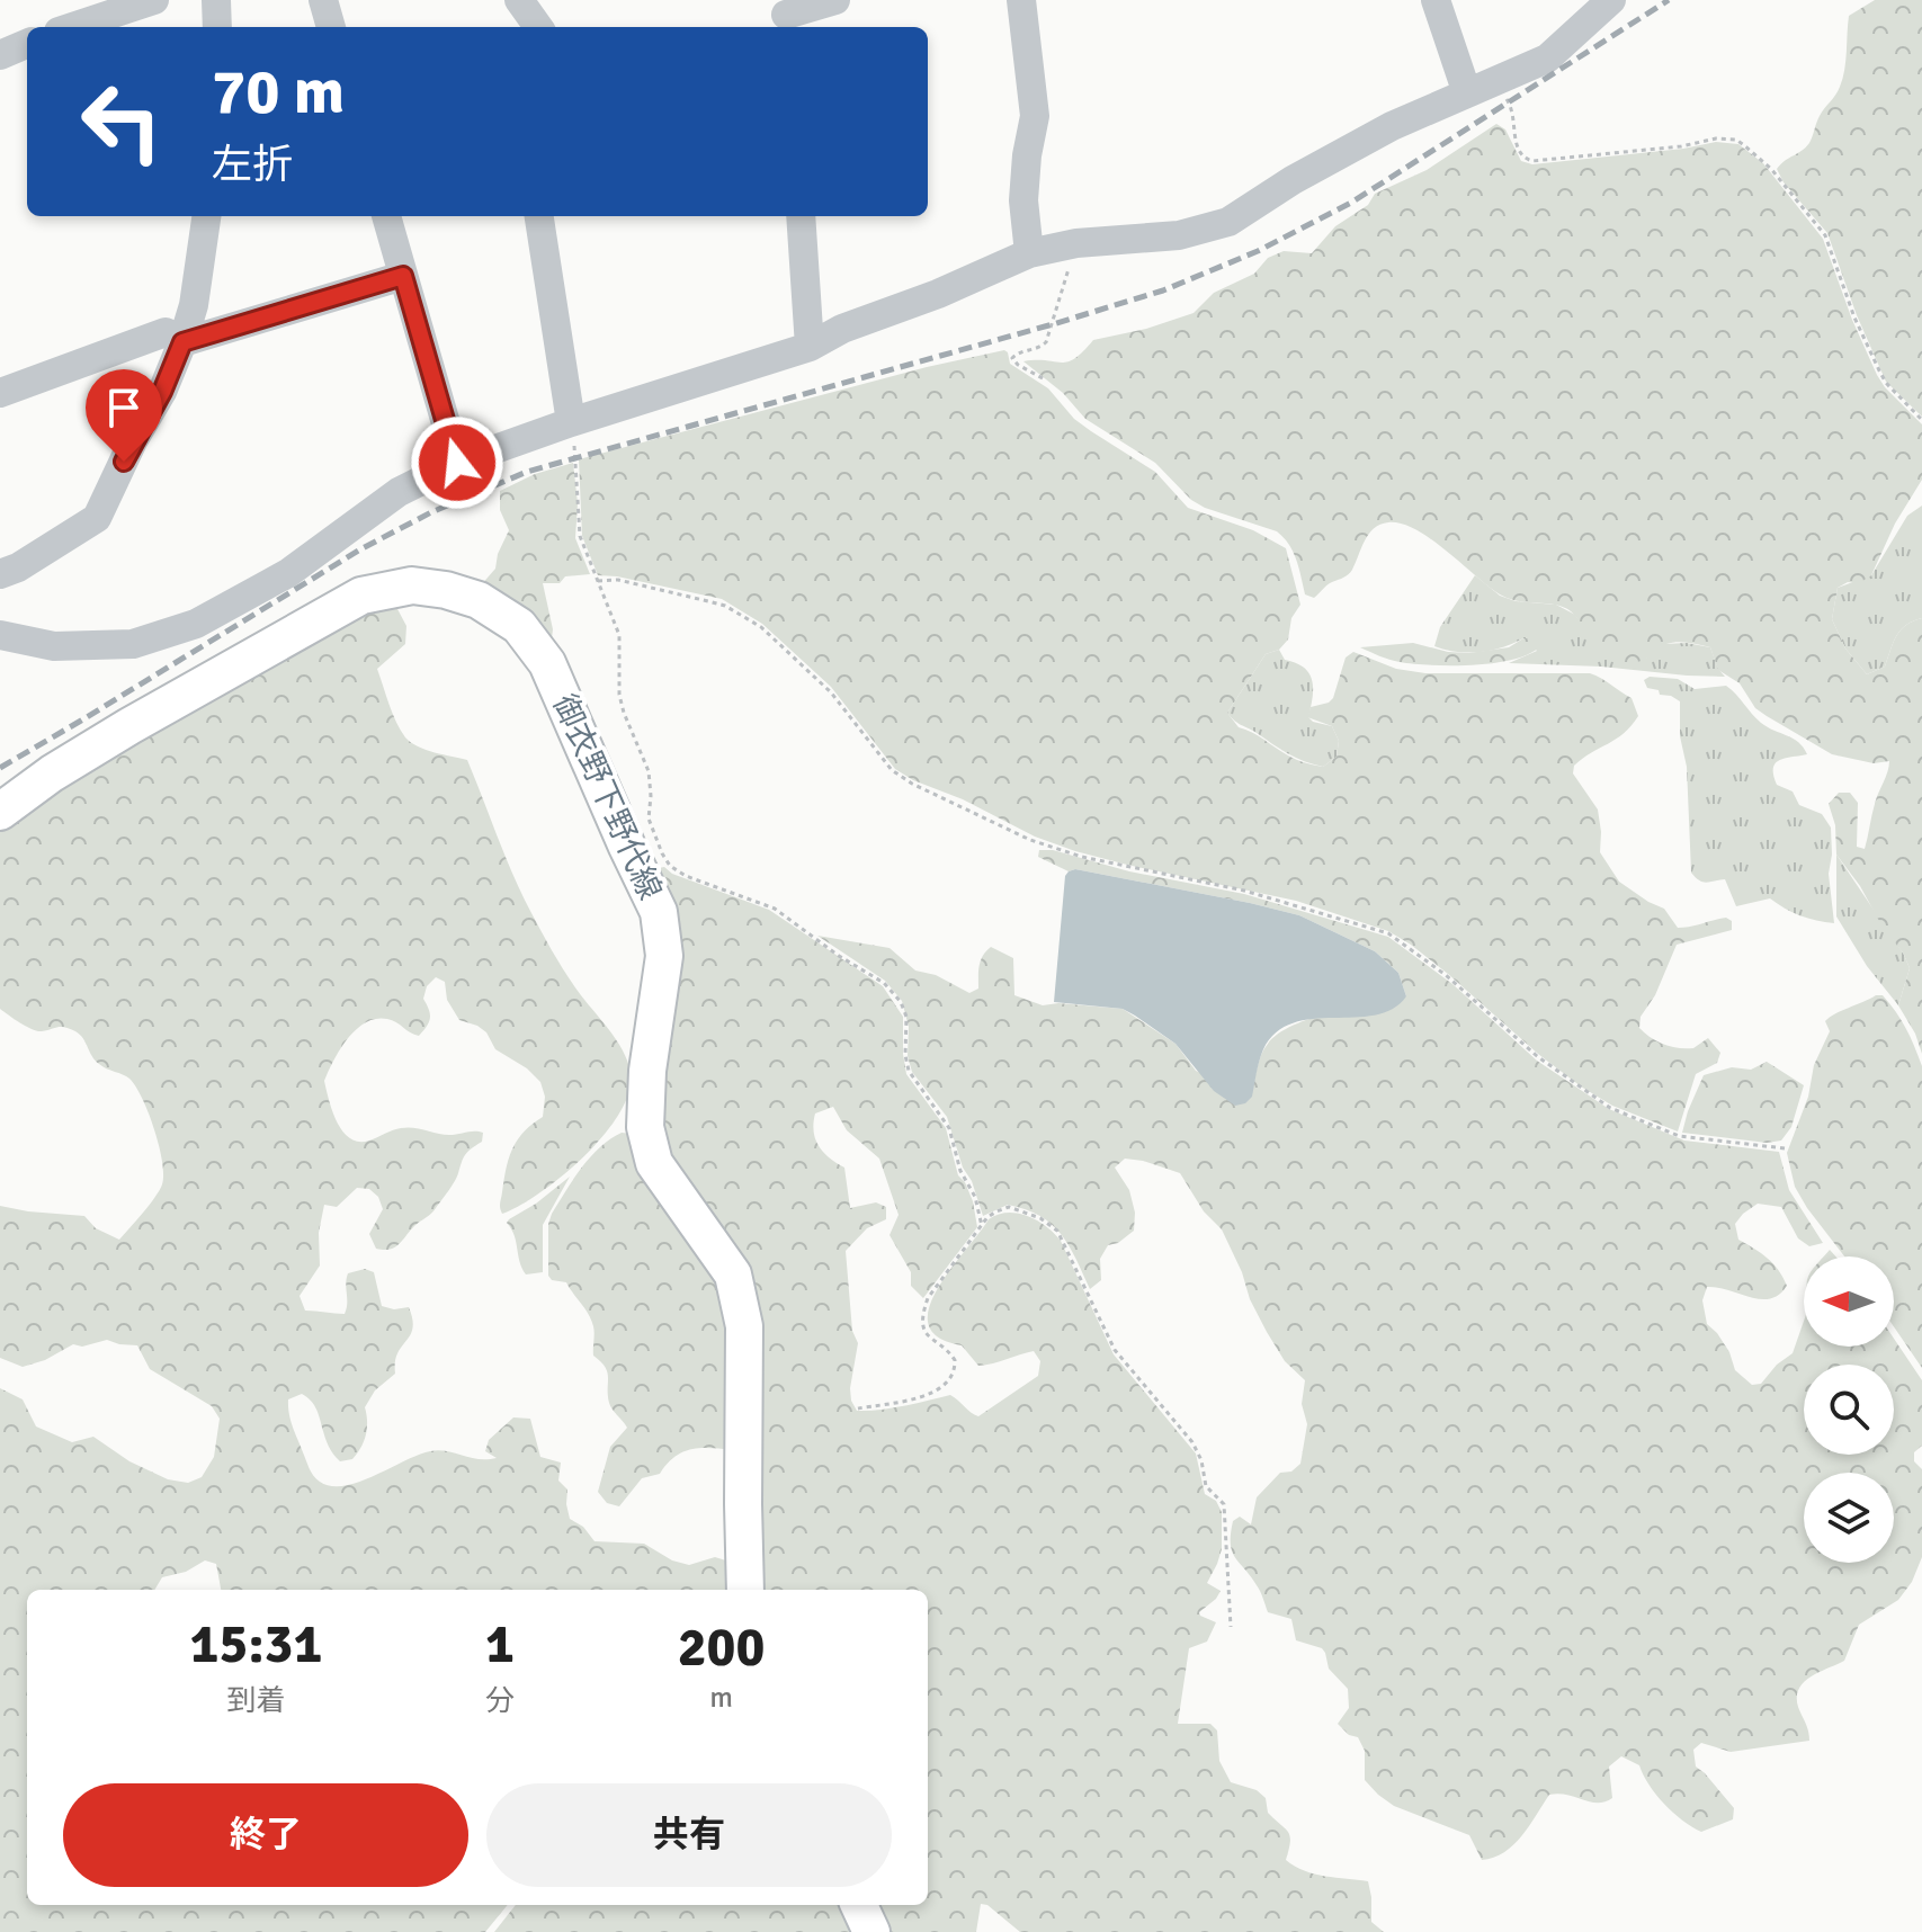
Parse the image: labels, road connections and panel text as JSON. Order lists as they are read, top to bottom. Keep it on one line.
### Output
{"streets":{"main road":["御衣野下野代線"]},"north":"left","page":{"turn":["70 m","左折"],"eta":["15:31","到着","1","分","200","m"],"buttons":["終了","共有"]}}
